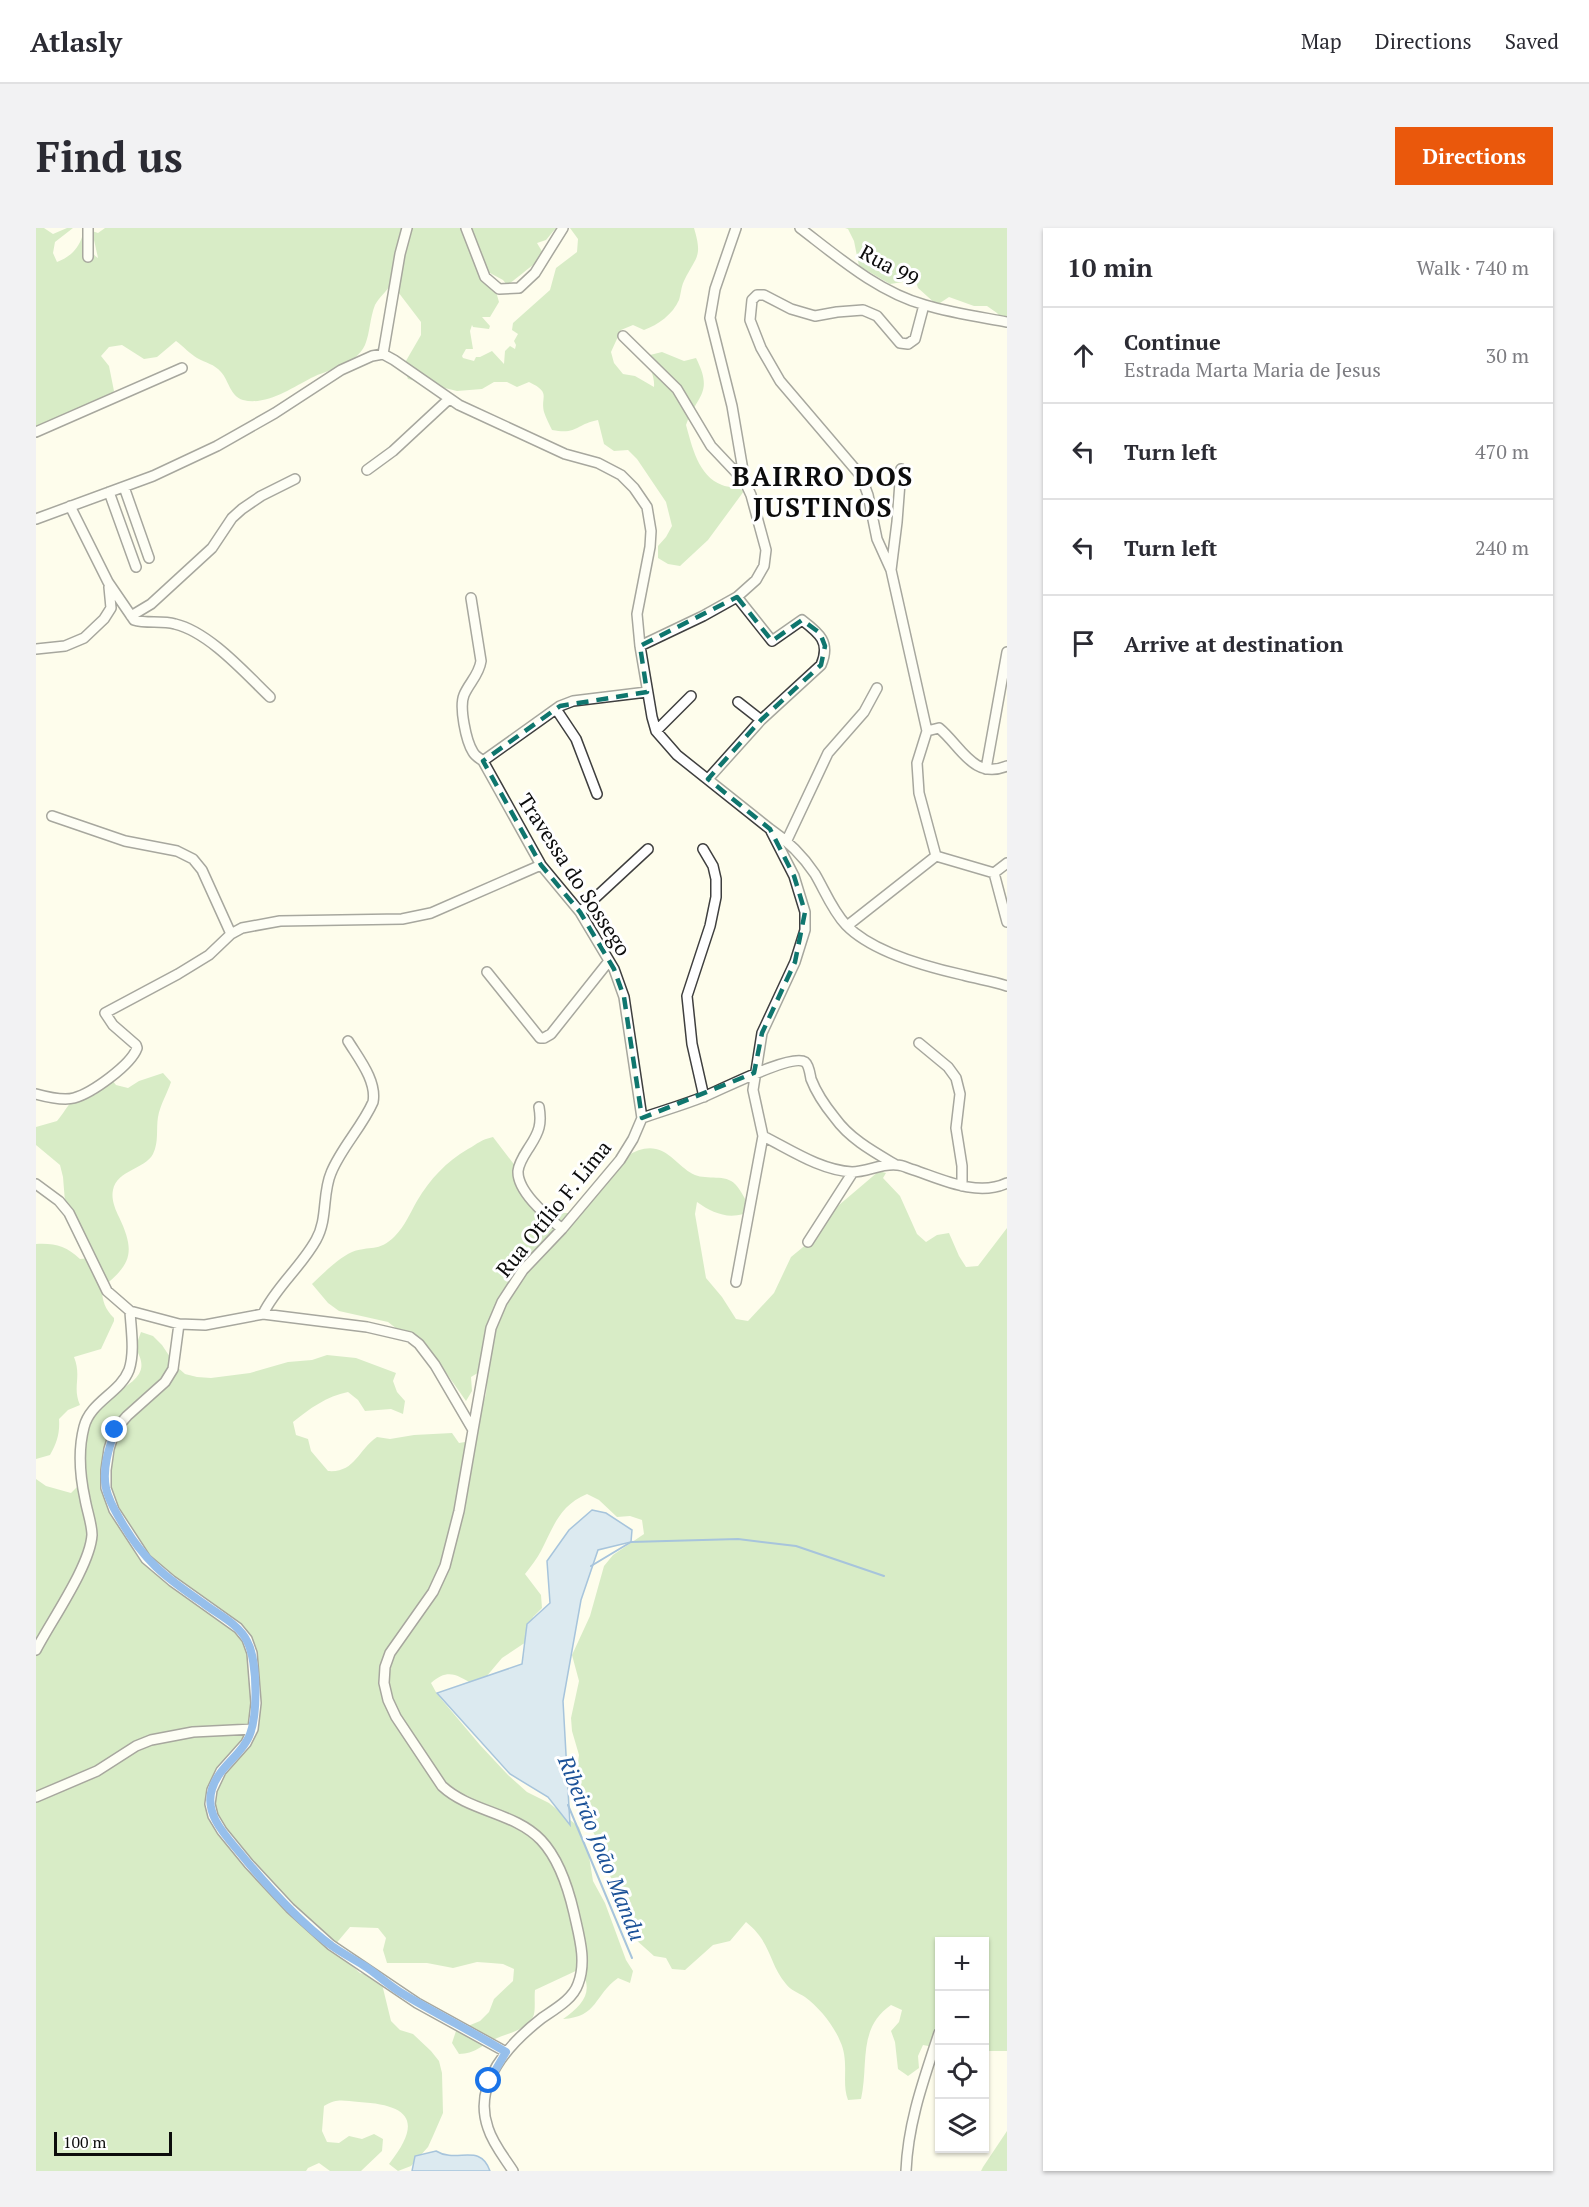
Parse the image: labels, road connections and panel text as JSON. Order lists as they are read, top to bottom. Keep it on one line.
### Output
{"streets":{"street":["Rua 99","Travessa do Sossego","Rua Otílio F. Lima"]},"crossings":[["Travessa do Sossego","Rua Otílio F. Lima"]],"districts":["BAIRRO DOS JUSTINOS"],"water":["Ribeirão João Mandu"],"scale_bar":"100 m","page":{"header":"Atlasly","nav":["Map","Directions","Saved"],"buttons":"Directions","title":"Find us","heading":["10 min","Walk · 740 m"],"list":[["Continue","Estrada Marta Maria de Jesus","30 m"],["Turn left","470 m"],["Turn left","240 m"],"Arrive at destination"],"map_buttons":["+","−"],"scale":"100 m"}}
